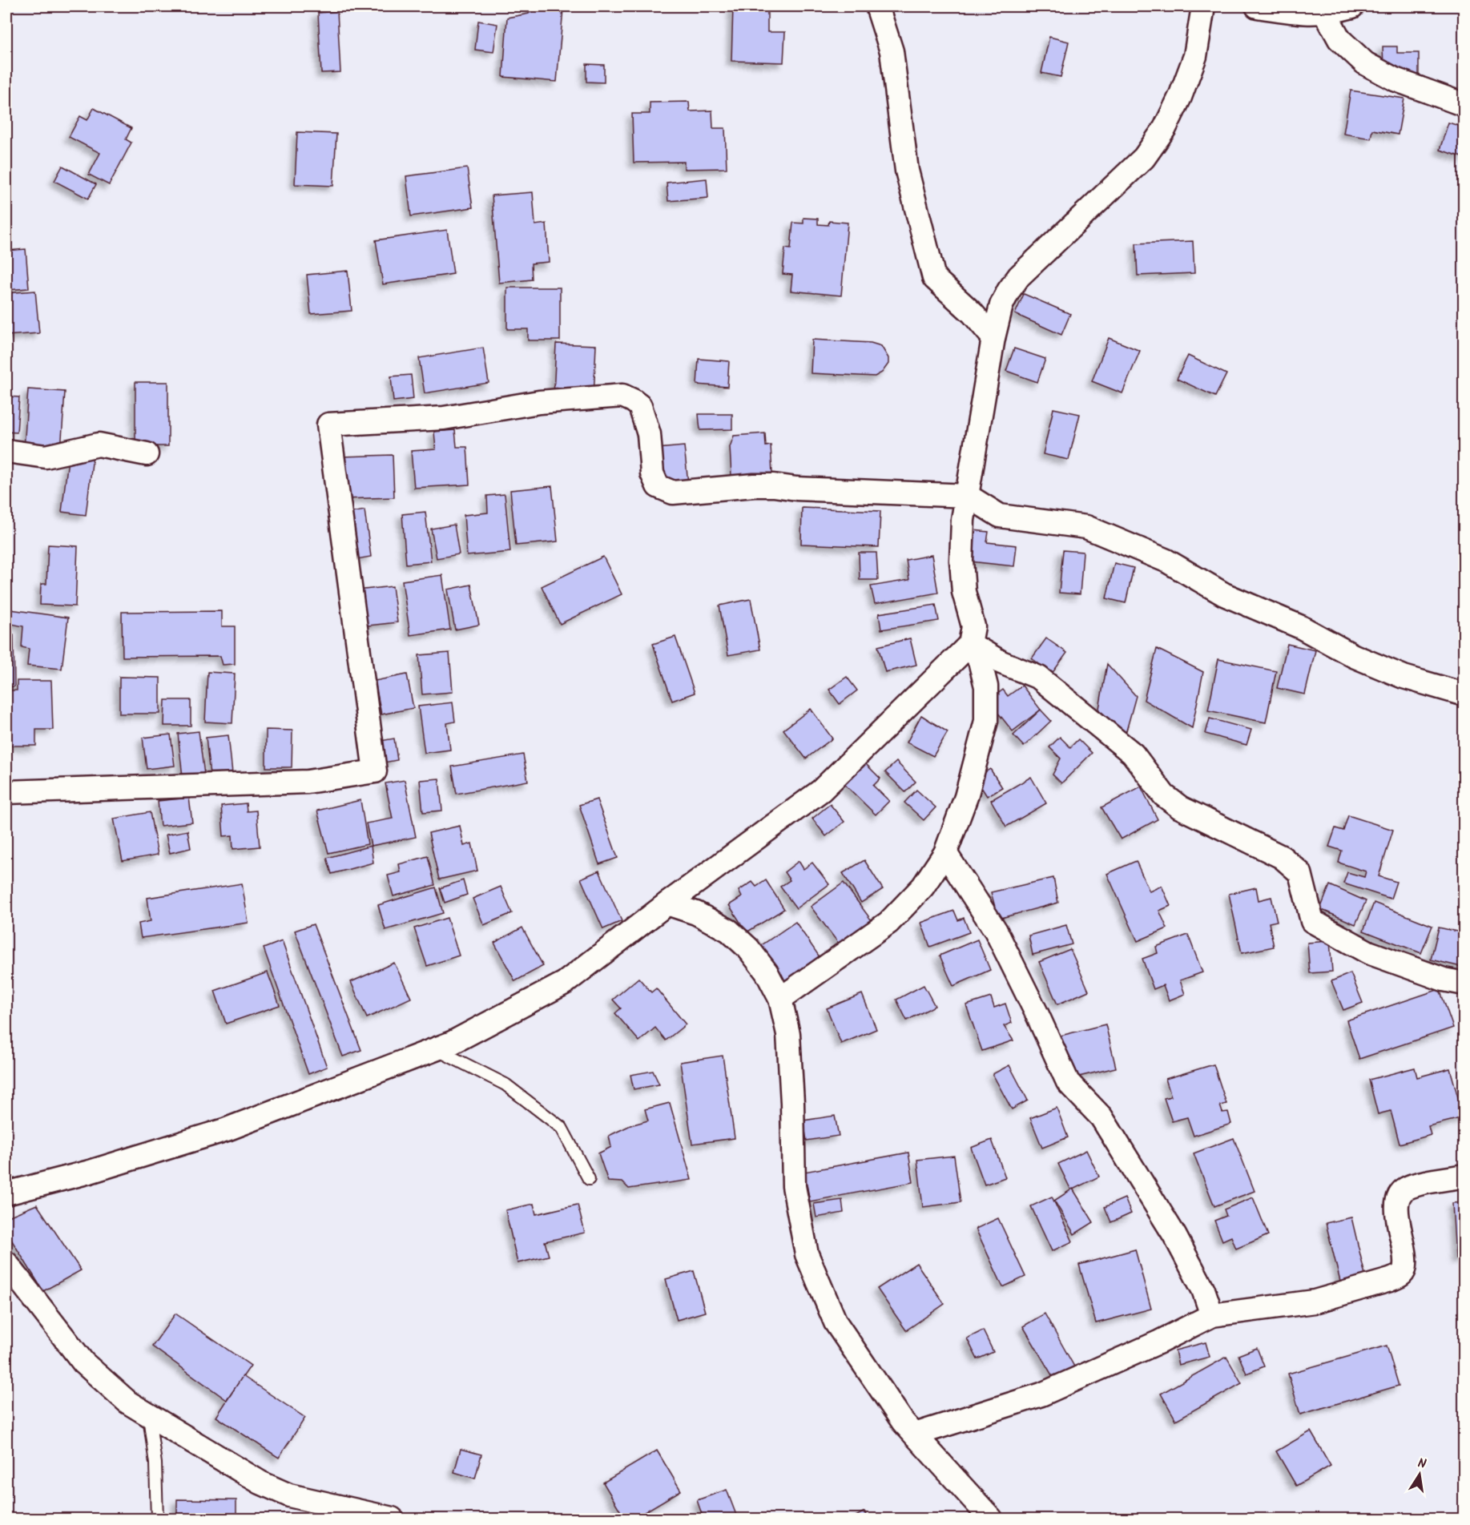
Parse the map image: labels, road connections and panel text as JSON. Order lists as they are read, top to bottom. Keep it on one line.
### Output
{"north":"top"}
